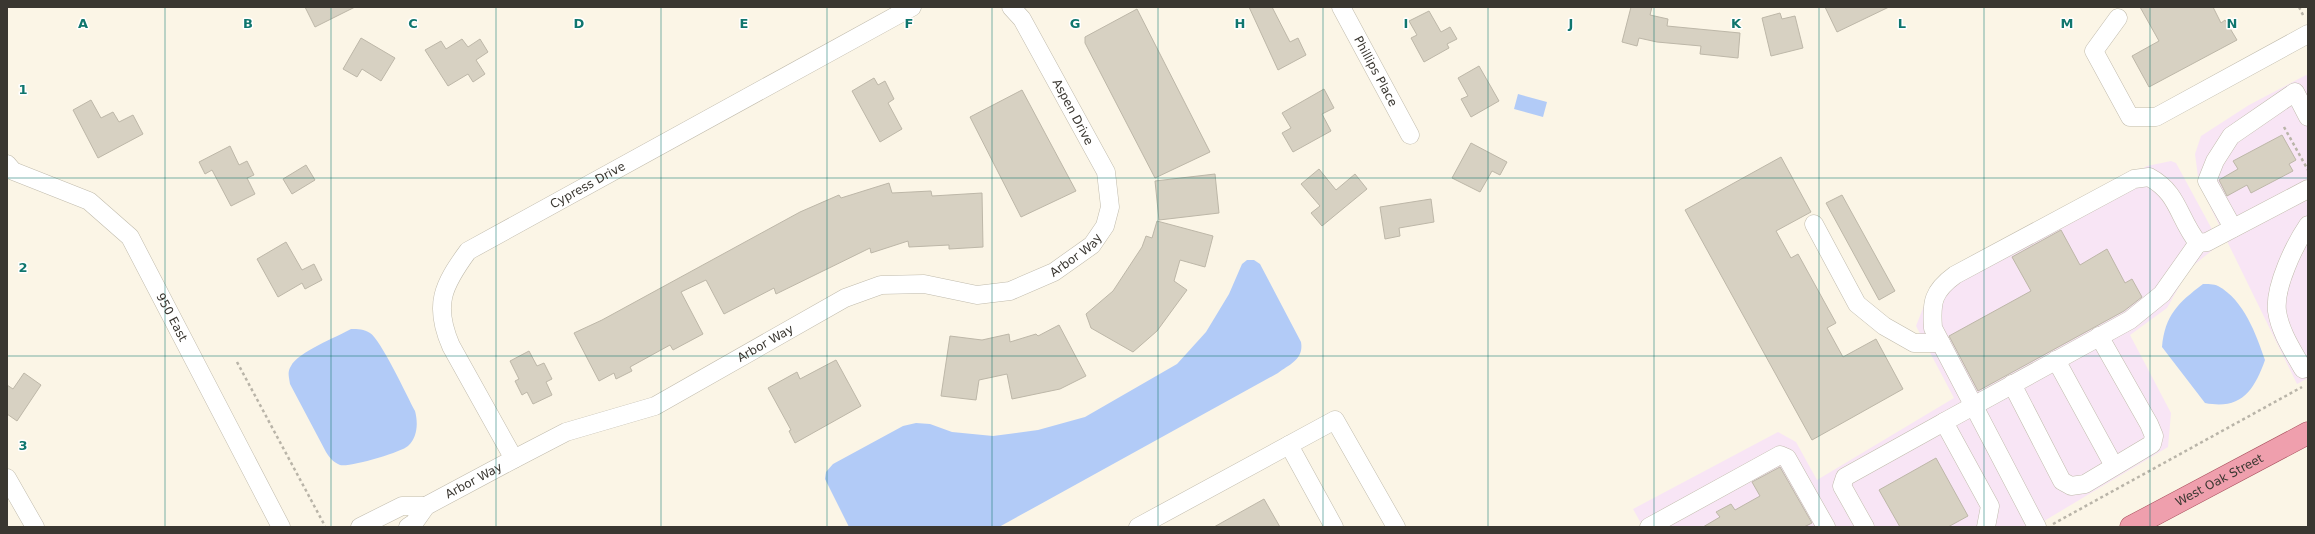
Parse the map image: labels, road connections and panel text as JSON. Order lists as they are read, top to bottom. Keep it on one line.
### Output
{"streets":{"main road":["West Oak Street"],"street":["Phillips Place","Aspen Drive","Cypress Drive","Arbor Way","950 East"]},"crossings":[["Aspen Drive","Arbor Way"],["Cypress Drive","Arbor Way"]],"grid":{"columns":["A","B","C","D","E","F","G","H","I","J","K","L","M","N"],"rows":["1","2","3"]}}
